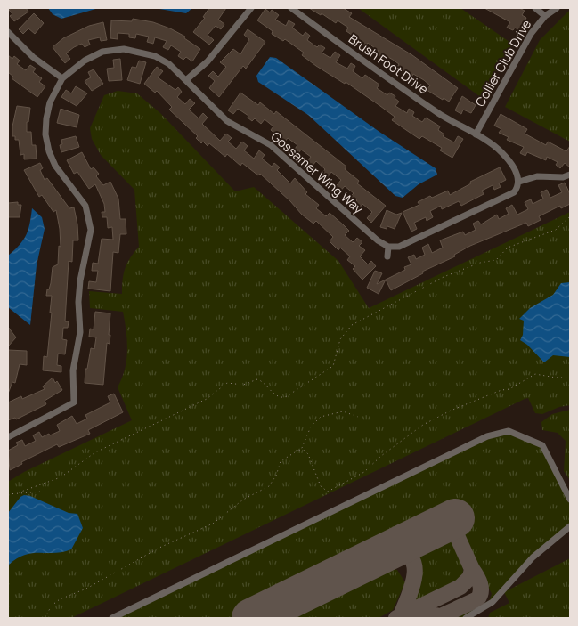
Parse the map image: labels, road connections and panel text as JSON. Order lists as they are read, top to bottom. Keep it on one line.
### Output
{"streets":{"street":["Collier Club Drive","Brush Foot Drive","Gossamer Wing Way"]},"crossings":[["Collier Club Drive","Brush Foot Drive"]]}
